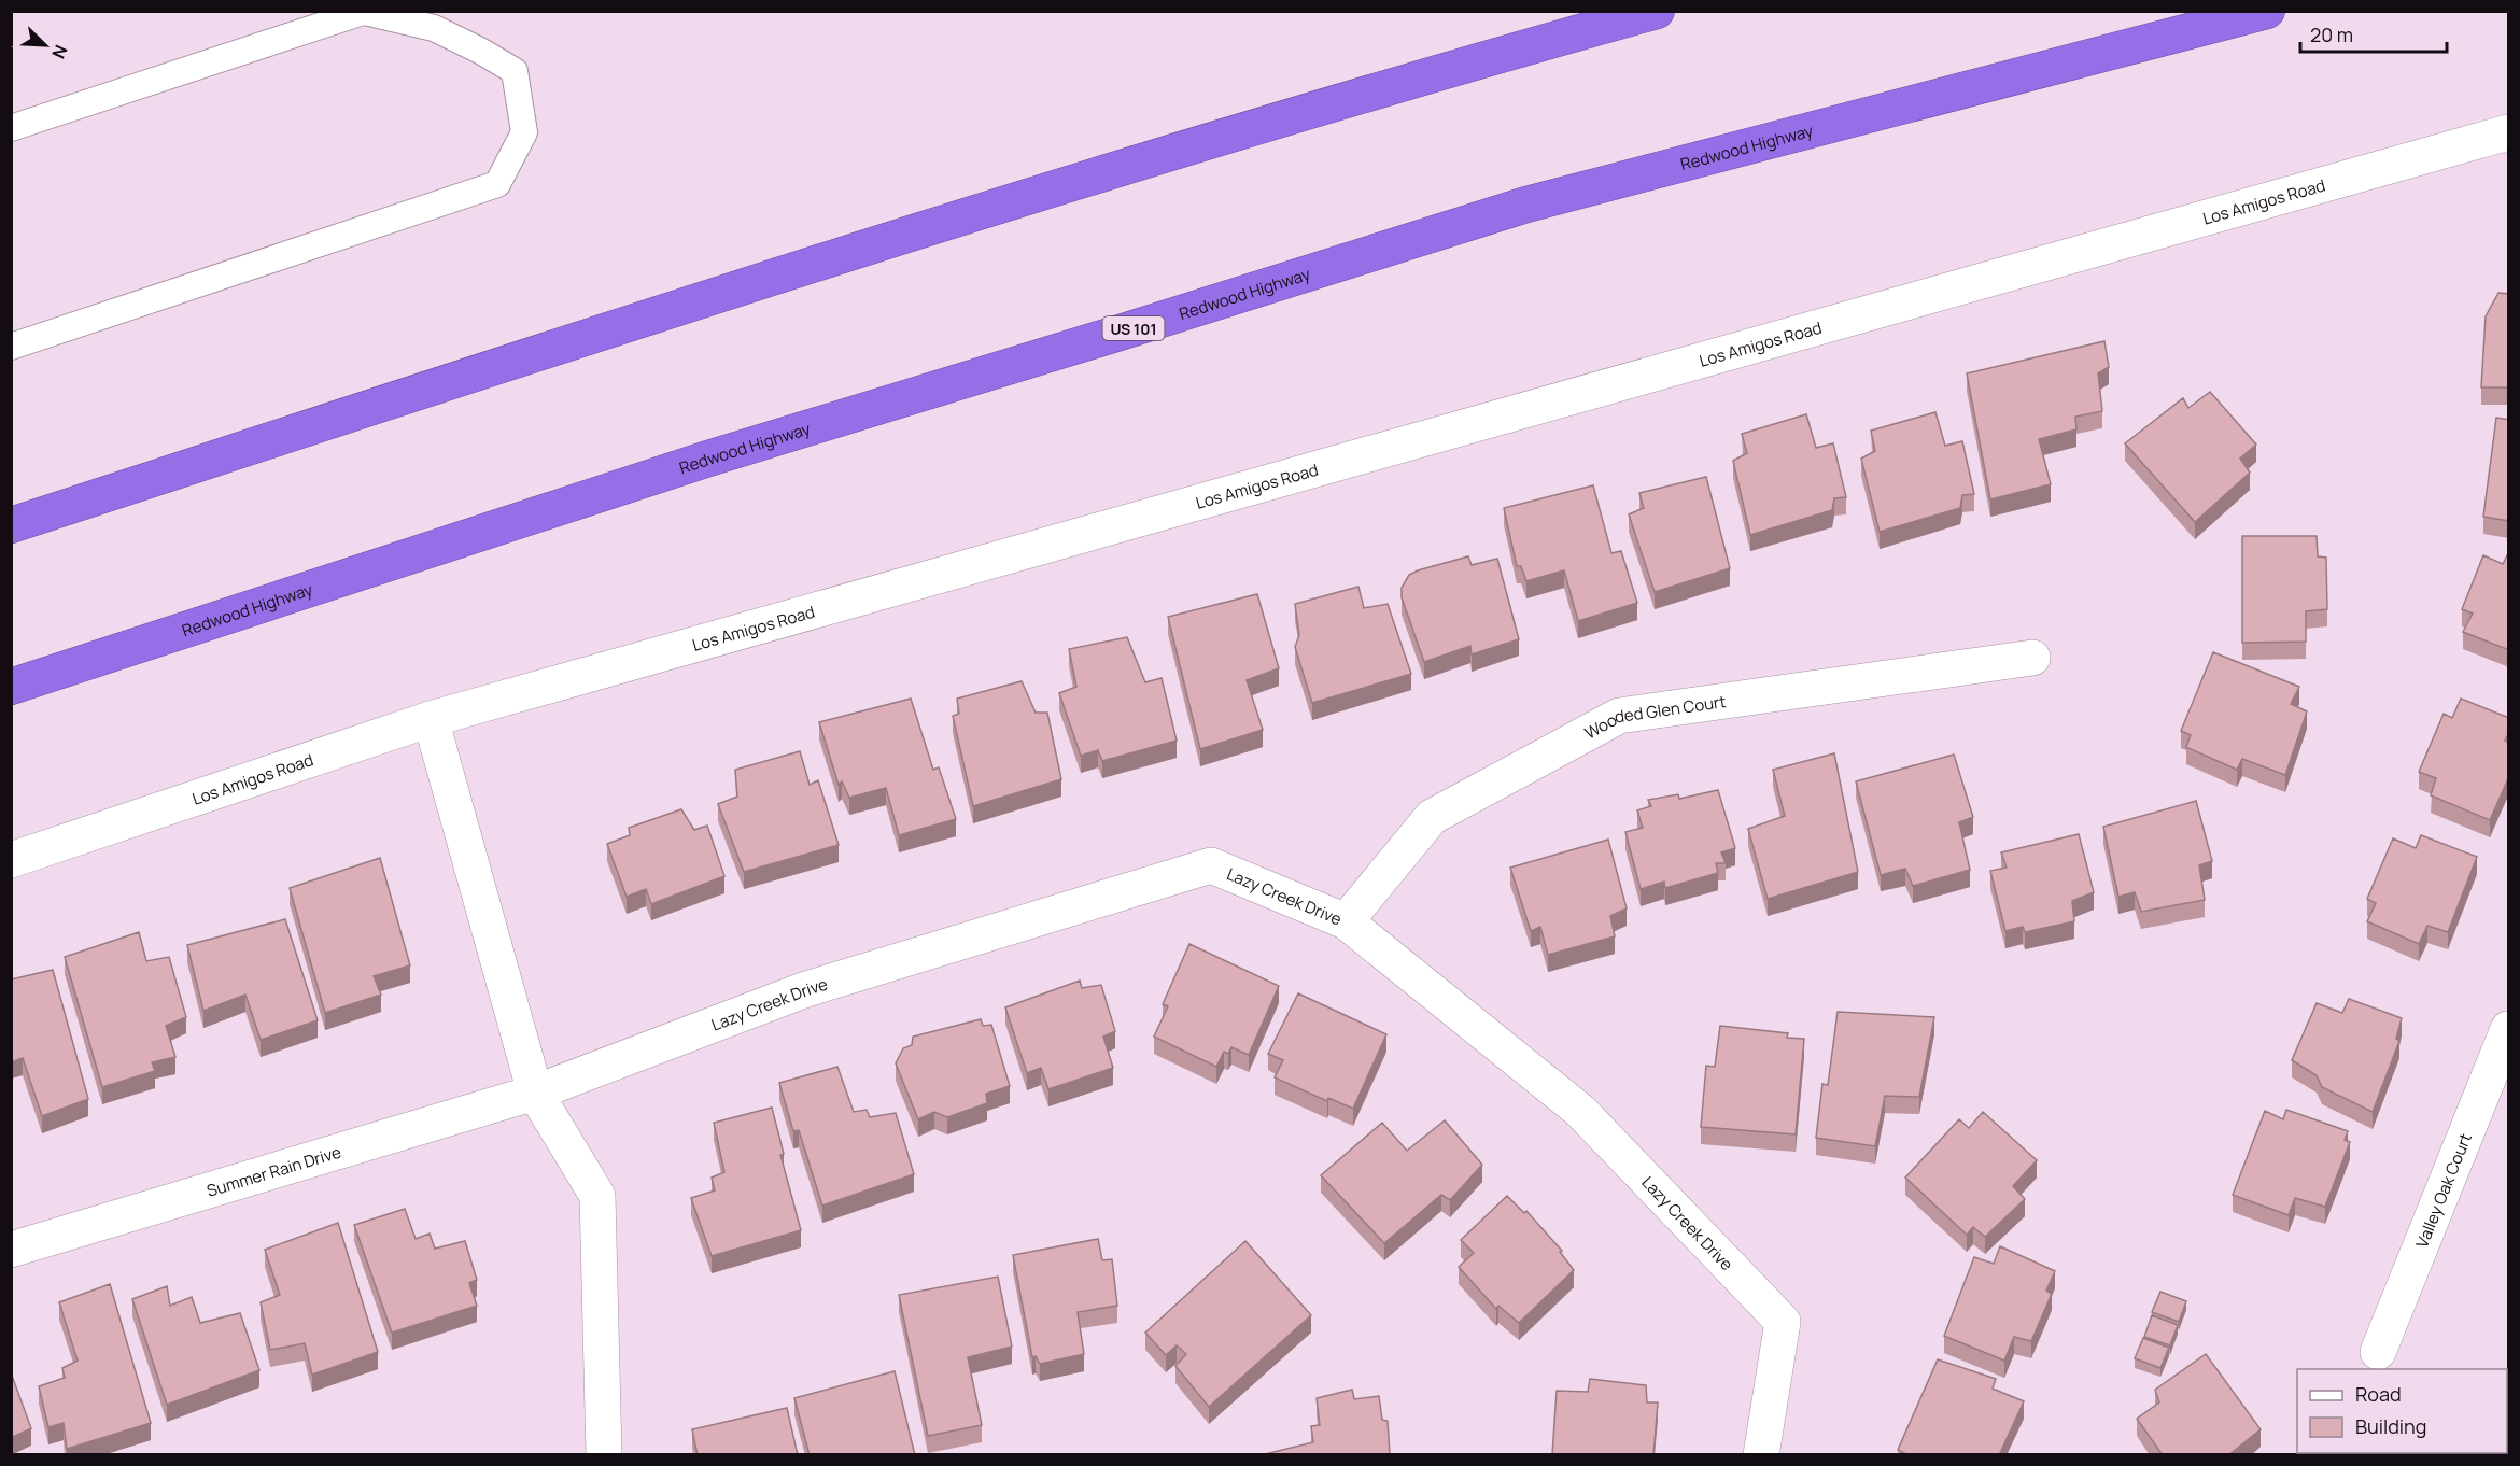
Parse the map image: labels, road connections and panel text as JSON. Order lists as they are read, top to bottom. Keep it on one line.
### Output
{"streets":{"highway":["Redwood Highway","US 101"],"street":["Los Amigos Road","Wooded Glen Court","Lazy Creek Drive","Summer Rain Drive","Valley Oak Court"]},"crossings":[["Wooded Glen Court","Lazy Creek Drive"],["Lazy Creek Drive","Summer Rain Drive"]],"legend":["Road","Building"],"scale_bar":"20 m","north":"bottom right"}
